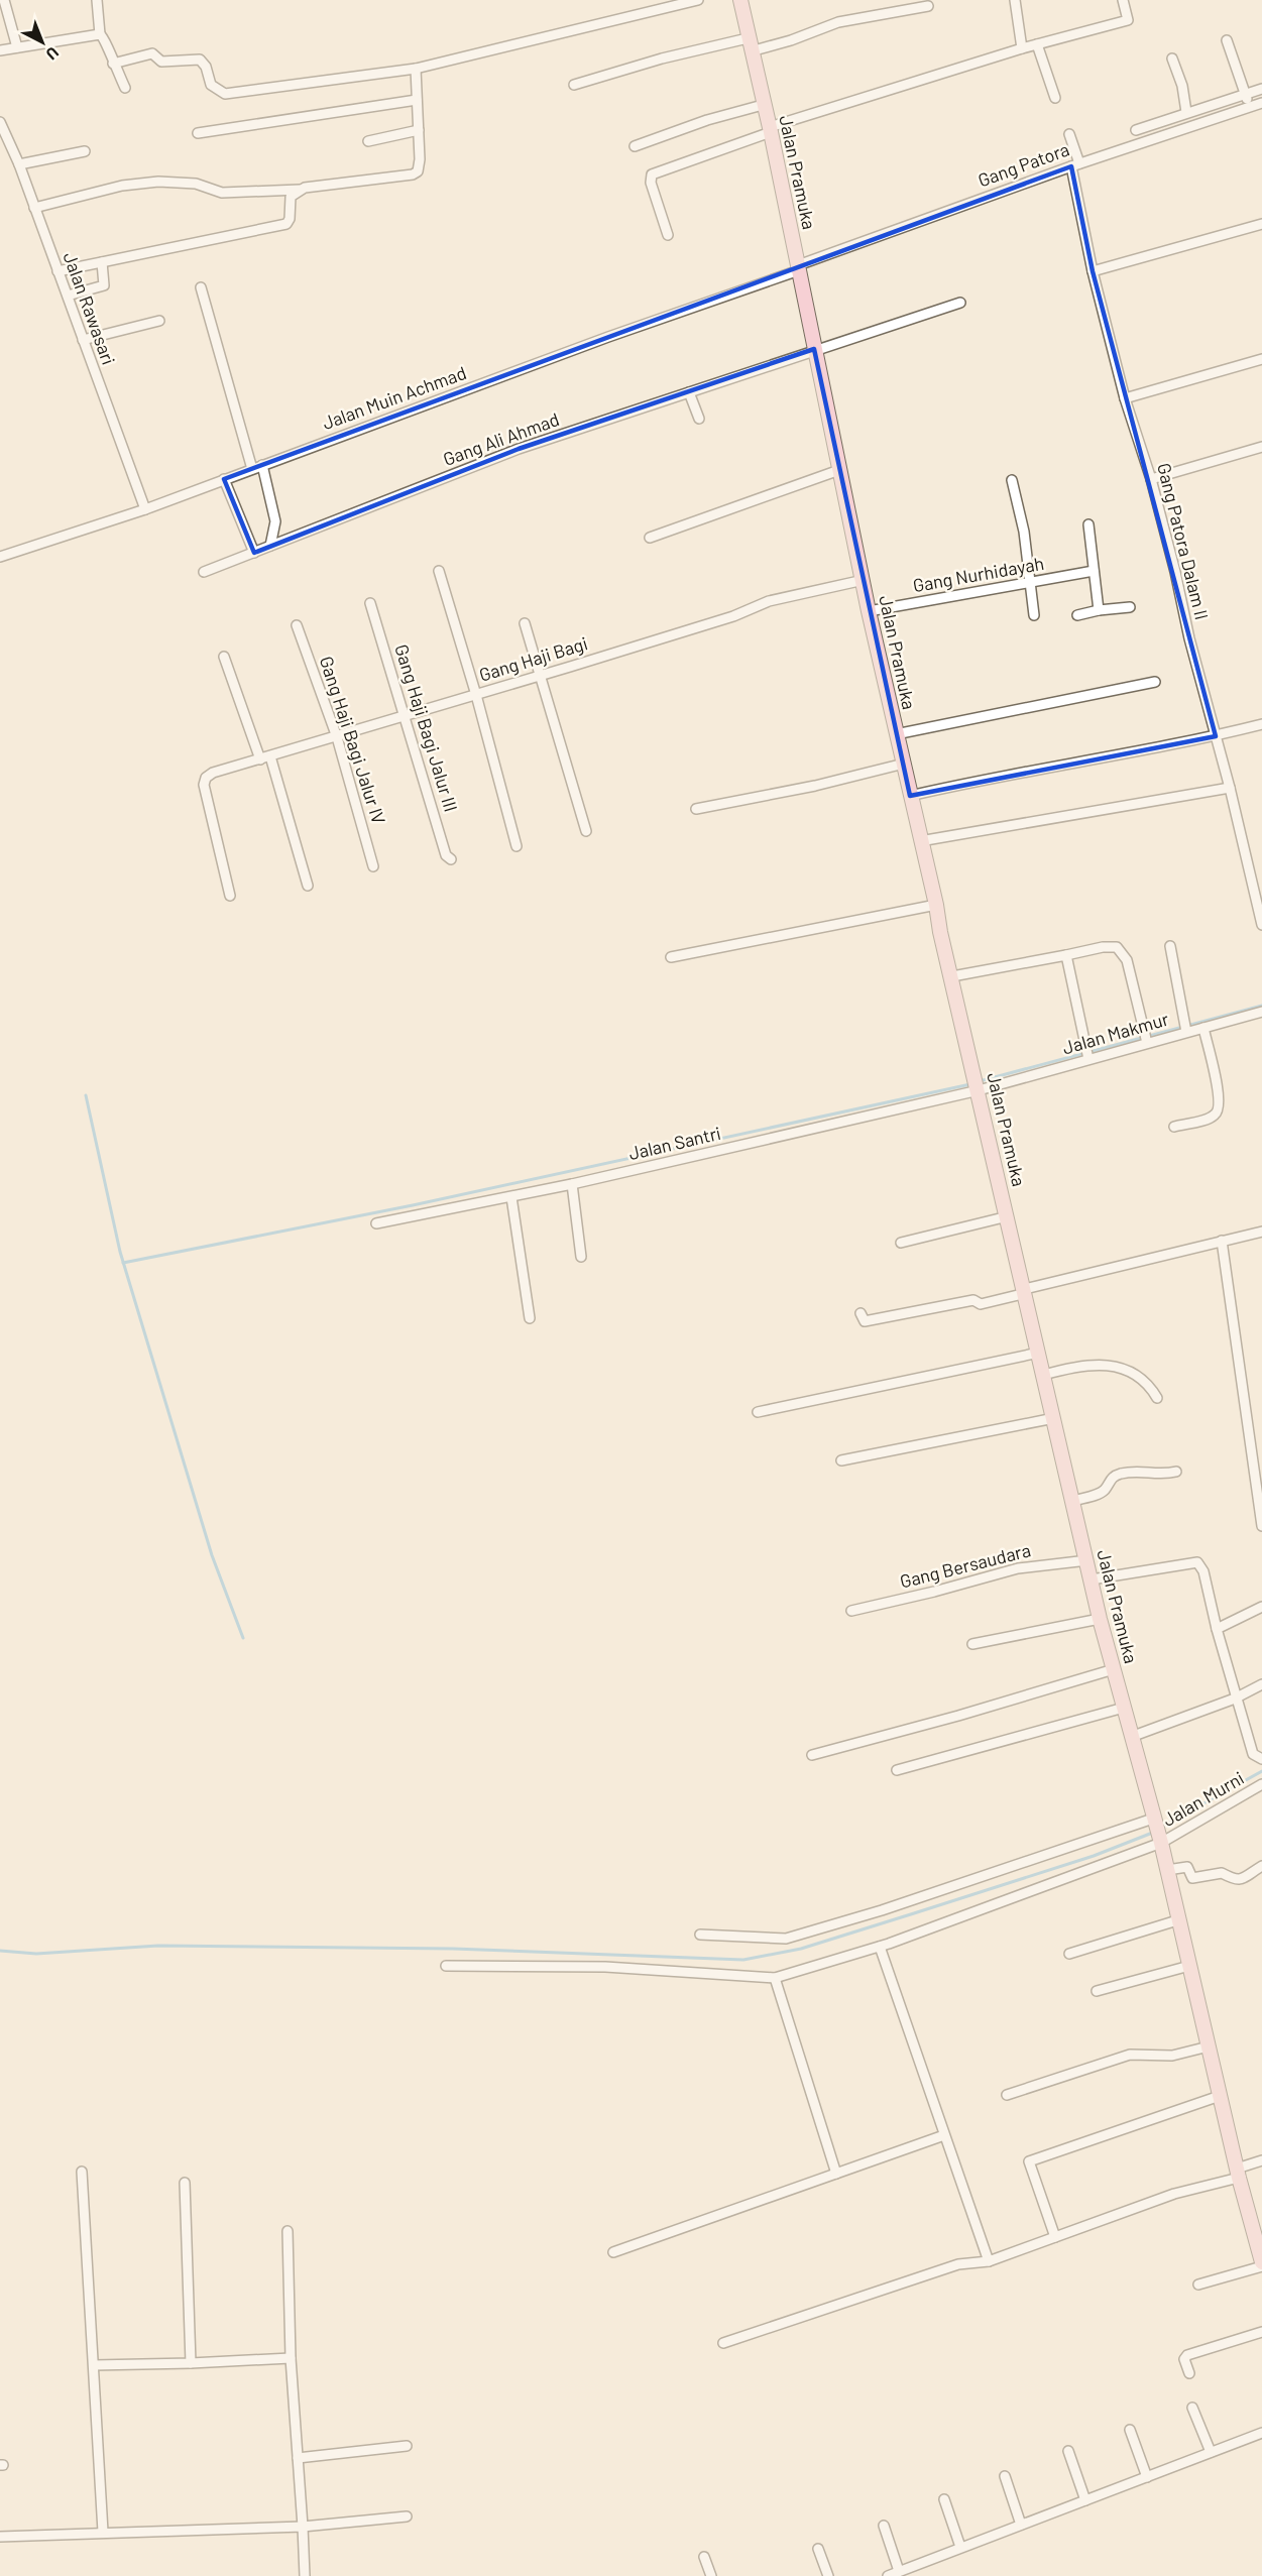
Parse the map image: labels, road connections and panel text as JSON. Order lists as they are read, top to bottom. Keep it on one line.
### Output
{"streets":{"street":["Gang Patora","Jalan Pramuka","Jalan Rawasari","Jalan Muin Achmad","Gang Ali Ahmad","Gang Patora Dalam II","Gang Nurhidayah","Gang Haji Bagi","Gang Haji Bagi Jalur III","Gang Haji Bagi Jalur IV","Jalan Makmur","Jalan Santri","Gang Bersaudara","Jalan Murni"]},"crossings":[["Gang Patora","Jalan Pramuka"],["Gang Patora","Jalan Muin Achmad"],["Gang Patora","Gang Patora Dalam II"],["Jalan Pramuka","Jalan Muin Achmad"],["Jalan Pramuka","Gang Ali Ahmad"],["Jalan Pramuka","Gang Nurhidayah"],["Jalan Pramuka","Gang Haji Bagi"],["Jalan Pramuka","Jalan Makmur"],["Jalan Pramuka","Jalan Santri"],["Jalan Pramuka","Gang Bersaudara"],["Jalan Pramuka","Jalan Murni"],["Jalan Rawasari","Jalan Muin Achmad"],["Gang Haji Bagi","Gang Haji Bagi Jalur III"],["Gang Haji Bagi","Gang Haji Bagi Jalur IV"],["Jalan Makmur","Jalan Santri"]],"north":"bottom right"}
